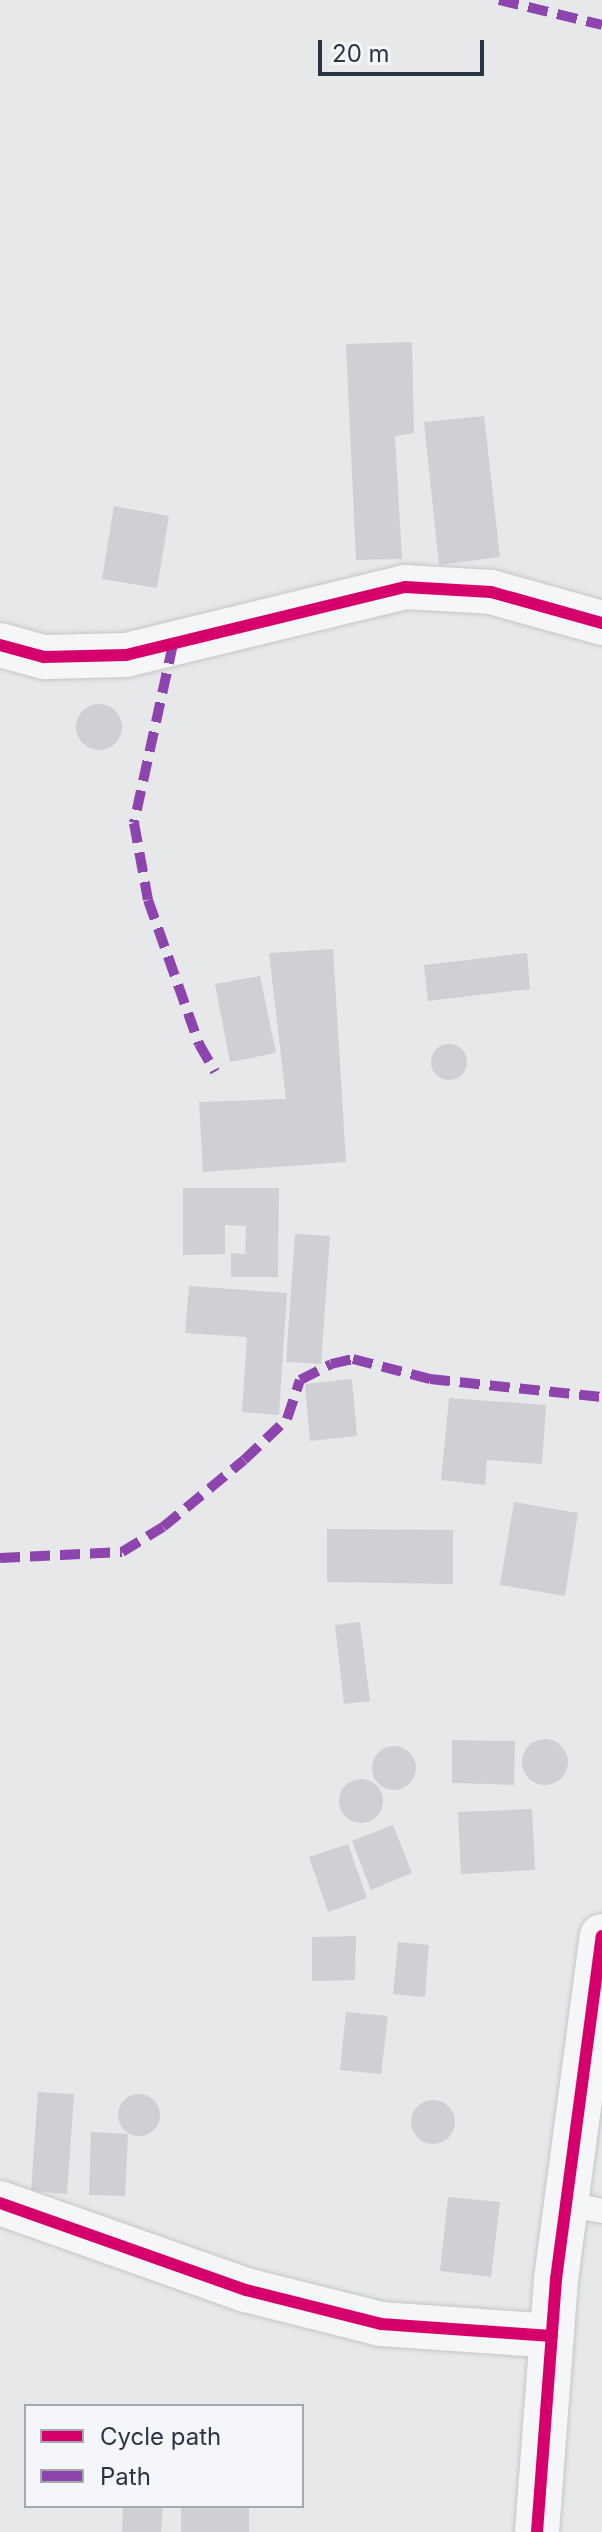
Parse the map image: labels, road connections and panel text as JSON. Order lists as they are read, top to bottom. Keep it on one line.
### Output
{"legend":["Cycle path","Path"],"scale_bar":"20 m"}
